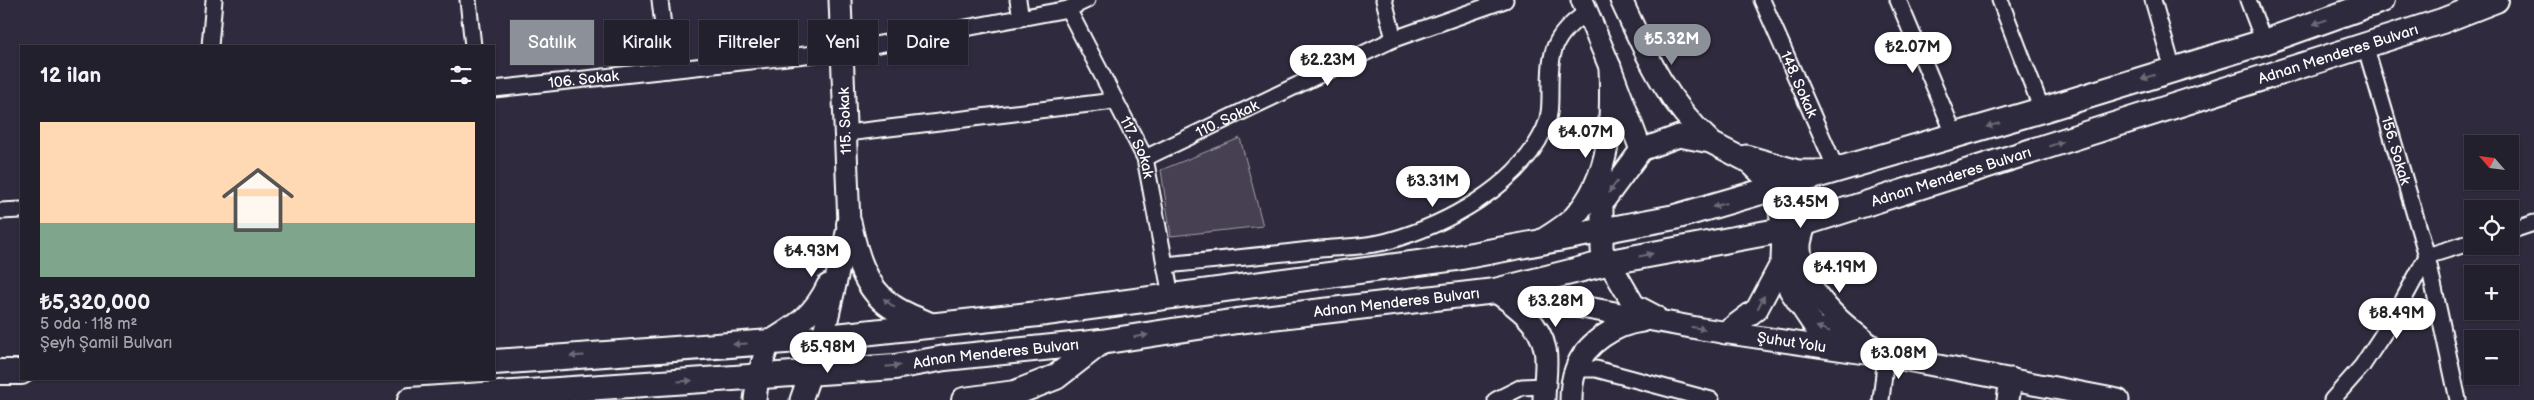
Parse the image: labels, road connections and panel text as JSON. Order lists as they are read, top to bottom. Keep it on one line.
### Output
{"streets":{"main road":["Adnan Menderes Bulvarı","115. Sokak","Şuhut Yolu"],"street":["106. Sokak","148. Sokak","110. Sokak","117. Sokak","156. Sokak"]},"crossings":[["Adnan Menderes Bulvarı","156. Sokak"],["Adnan Menderes Bulvarı","Şuhut Yolu"],["106. Sokak","117. Sokak"],["110. Sokak","117. Sokak"]],"north":"top left","page":{"chip":["Satılık","Kiralık","Filtreler","Yeni","Daire"],"price":["₺5.32M","₺2.07M","₺2.23M","₺4.07M","₺3.31M","₺3.45M","₺4.93M","₺4.19M","₺3.28M","₺8.49M","₺5.98M","₺3.08M"],"heading":"12 ilan","list":[{"name":"₺5,320,000","note":"5 oda · 118 m² · Şeyh Şamil Bulvarı"}],"map_buttons":["+","−"]}}
